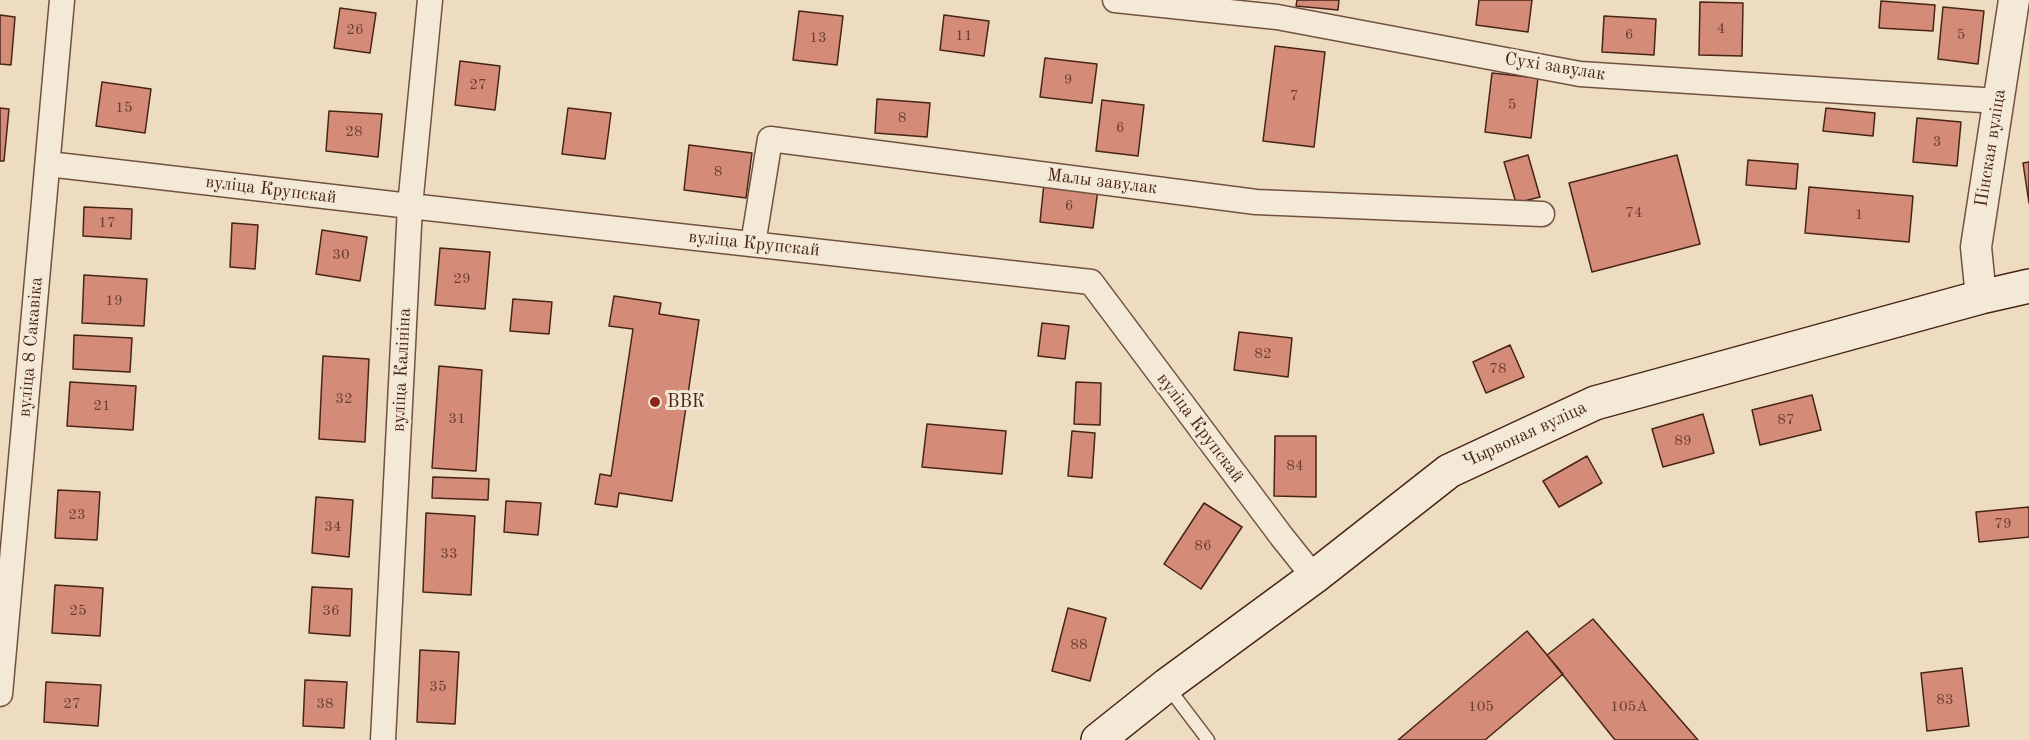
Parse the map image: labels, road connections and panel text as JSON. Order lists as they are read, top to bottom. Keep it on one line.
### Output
{"streets":{"main road":["Чырвоная вуліца"],"street":["Сухі завулак","Пінская вуліца","Малы завулак","вуліца Крупскай","вуліца 8 Сакавіка","вуліца Калініна"]},"crossings":[["Сухі завулак","Пінская вуліца"],["Пінская вуліца","Чырвоная вуліца"],["Малы завулак","вуліца Крупскай"],["вуліца Крупскай","вуліца 8 Сакавіка"],["вуліца Крупскай","вуліца Калініна"],["вуліца Крупскай","Чырвоная вуліца"]],"places":["ВВК"],"house_numbers":["4","26","6","5","11","13","9","27","7","5","15","8","6","28","3","8","6","74","1","17","30","29","19","82","78","32","21","31","87","89","84","23","79","34","86","33","25","36","88","35","83","27","38","105","105А"]}
